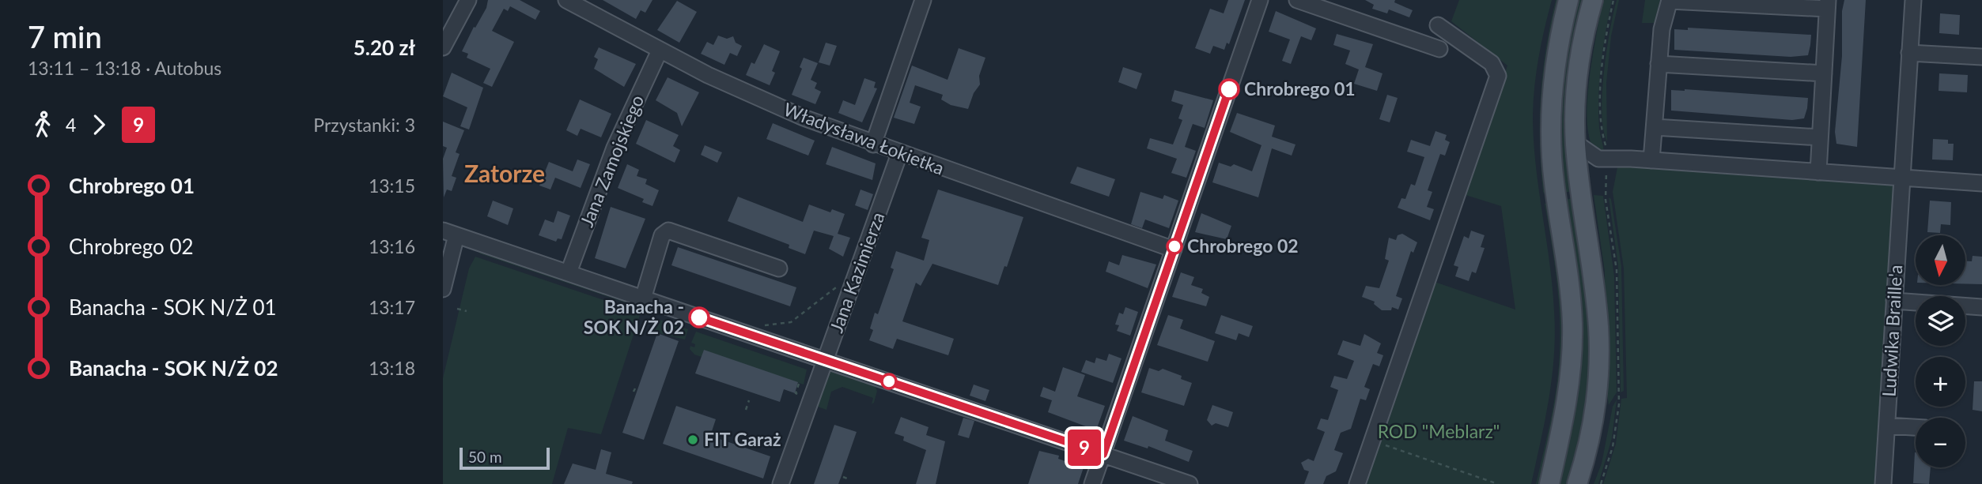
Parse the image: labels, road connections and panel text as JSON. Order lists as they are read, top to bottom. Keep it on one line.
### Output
{"streets":{"street":["Władysława Łokietka","Jana Zamojskiego","Jana Kazimierza","Ludwika Braille'a"]},"crossings":[["Władysława Łokietka","Jana Zamojskiego"],["Władysława Łokietka","Jana Kazimierza"]],"districts":["Zatorze"],"parks":["ROD \"Meblarz\""],"places":["Chrobrego 01","Chrobrego 02","Banacha - SOK N/Ż 02","FIT Garaż"],"lines":["bus line 9"],"scale_bar":"50 m","north":"bottom","page":{"heading":["7 min","13:11 – 13:18 · Autobus","5.20 zł"],"on_map":"9","legs":["4","9","Przystanki: 3"],"list":[{"name":"Chrobrego 01","value":"13:15"},{"name":"Chrobrego 02","value":"13:16"},{"name":"Banacha - SOK N/Ż 01","value":"13:17"},{"name":"Banacha - SOK N/Ż 02","value":"13:18"}],"map_buttons":["+","−"],"scale":"50 m"}}
